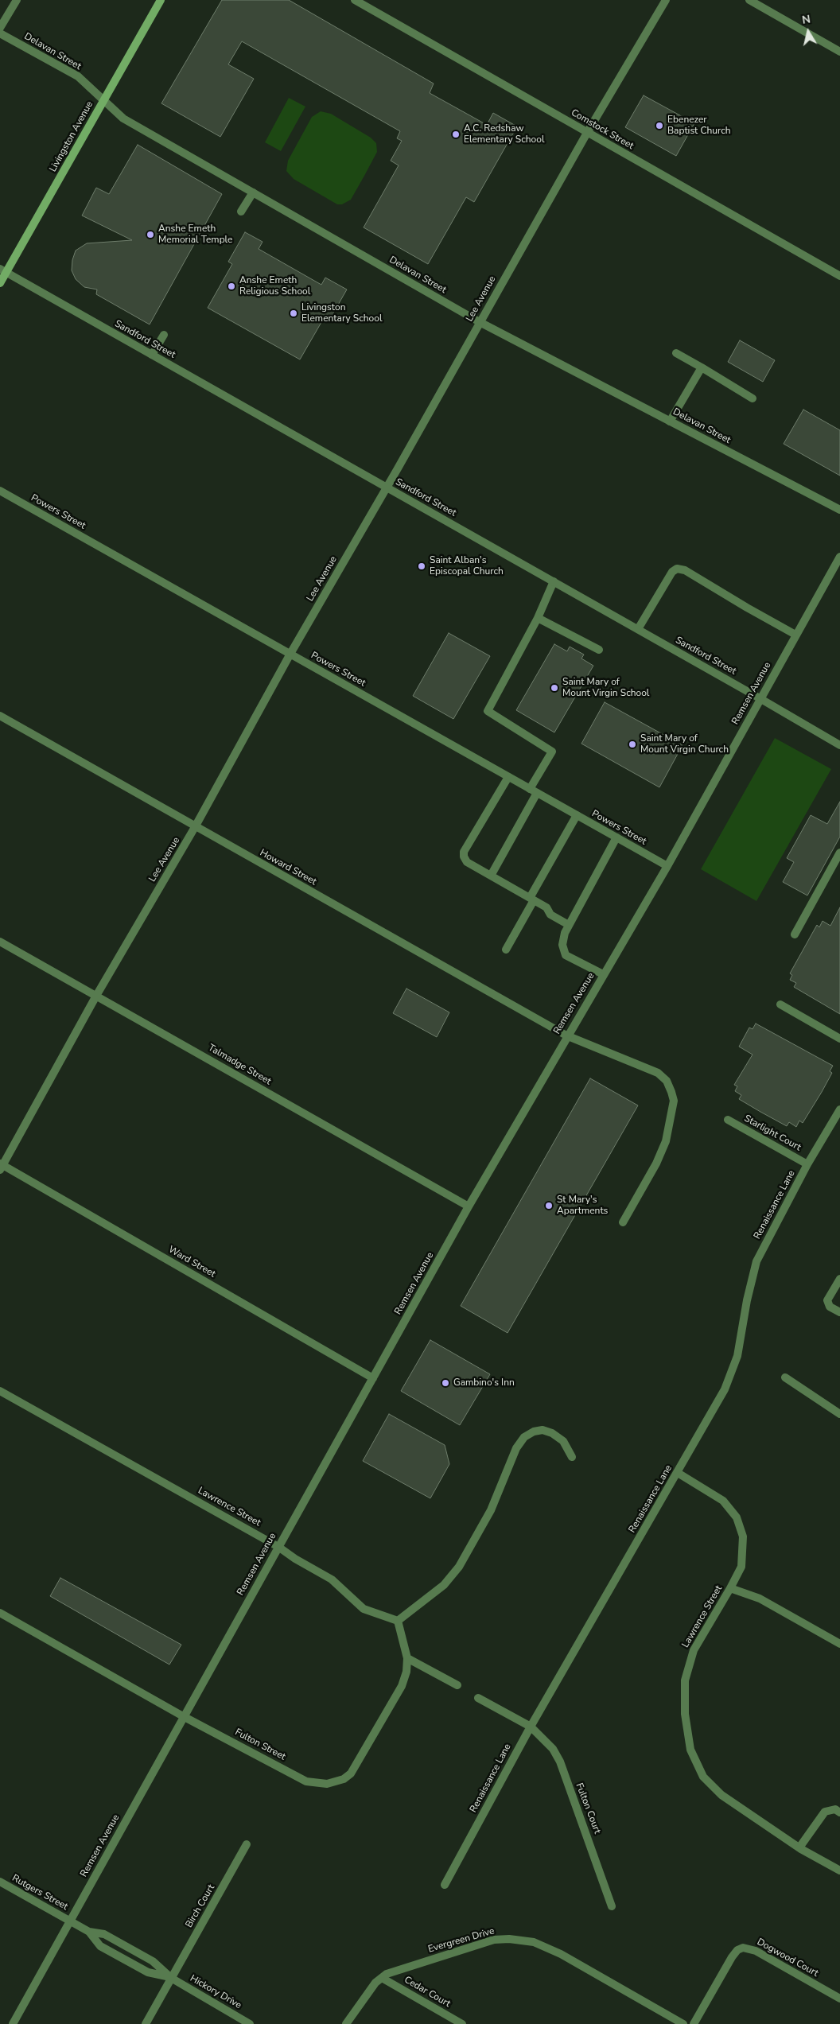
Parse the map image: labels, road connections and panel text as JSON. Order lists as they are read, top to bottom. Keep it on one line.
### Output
{"streets":{"main road":["Livingston Avenue"],"street":["Delavan Street","Comstock Street","Lee Avenue","Sandford Street","Powers Street","Remsen Avenue","Howard Street","Talmadge Street","Starlight Court","Renaissance Lane","Ward Street","Lawrence Street","Fulton Street","Fulton Court","Rutgers Street","Birch Court","Evergreen Drive","Dogwood Court","Hickory Drive","Cedar Court"]},"crossings":[["Delavan Street","Livingston Avenue"],["Delavan Street","Lee Avenue"],["Comstock Street","Lee Avenue"],["Livingston Avenue","Sandford Street"],["Lee Avenue","Sandford Street"],["Lee Avenue","Powers Street"],["Lee Avenue","Howard Street"],["Lee Avenue","Talmadge Street"],["Lee Avenue","Ward Street"],["Sandford Street","Remsen Avenue"],["Powers Street","Remsen Avenue"],["Remsen Avenue","Howard Street"],["Remsen Avenue","Talmadge Street"],["Remsen Avenue","Ward Street"],["Remsen Avenue","Lawrence Street"],["Remsen Avenue","Fulton Street"],["Remsen Avenue","Rutgers Street"],["Remsen Avenue","Hickory Drive"],["Starlight Court","Renaissance Lane"],["Renaissance Lane","Lawrence Street"],["Renaissance Lane","Fulton Court"],["Rutgers Street","Hickory Drive"],["Birch Court","Hickory Drive"],["Evergreen Drive","Cedar Court"]],"places":["Ebenezer Baptist Church","A.C. Redshaw Elementary School","Anshe Emeth Memorial Temple","Anshe Emeth Religious School","Livingston Elementary School","Saint Alban's Episcopal Church","Saint Mary of Mount Virgin School","Saint Mary of Mount Virgin Church","St Mary's Apartments","Gambino's Inn"],"north":"top"}
